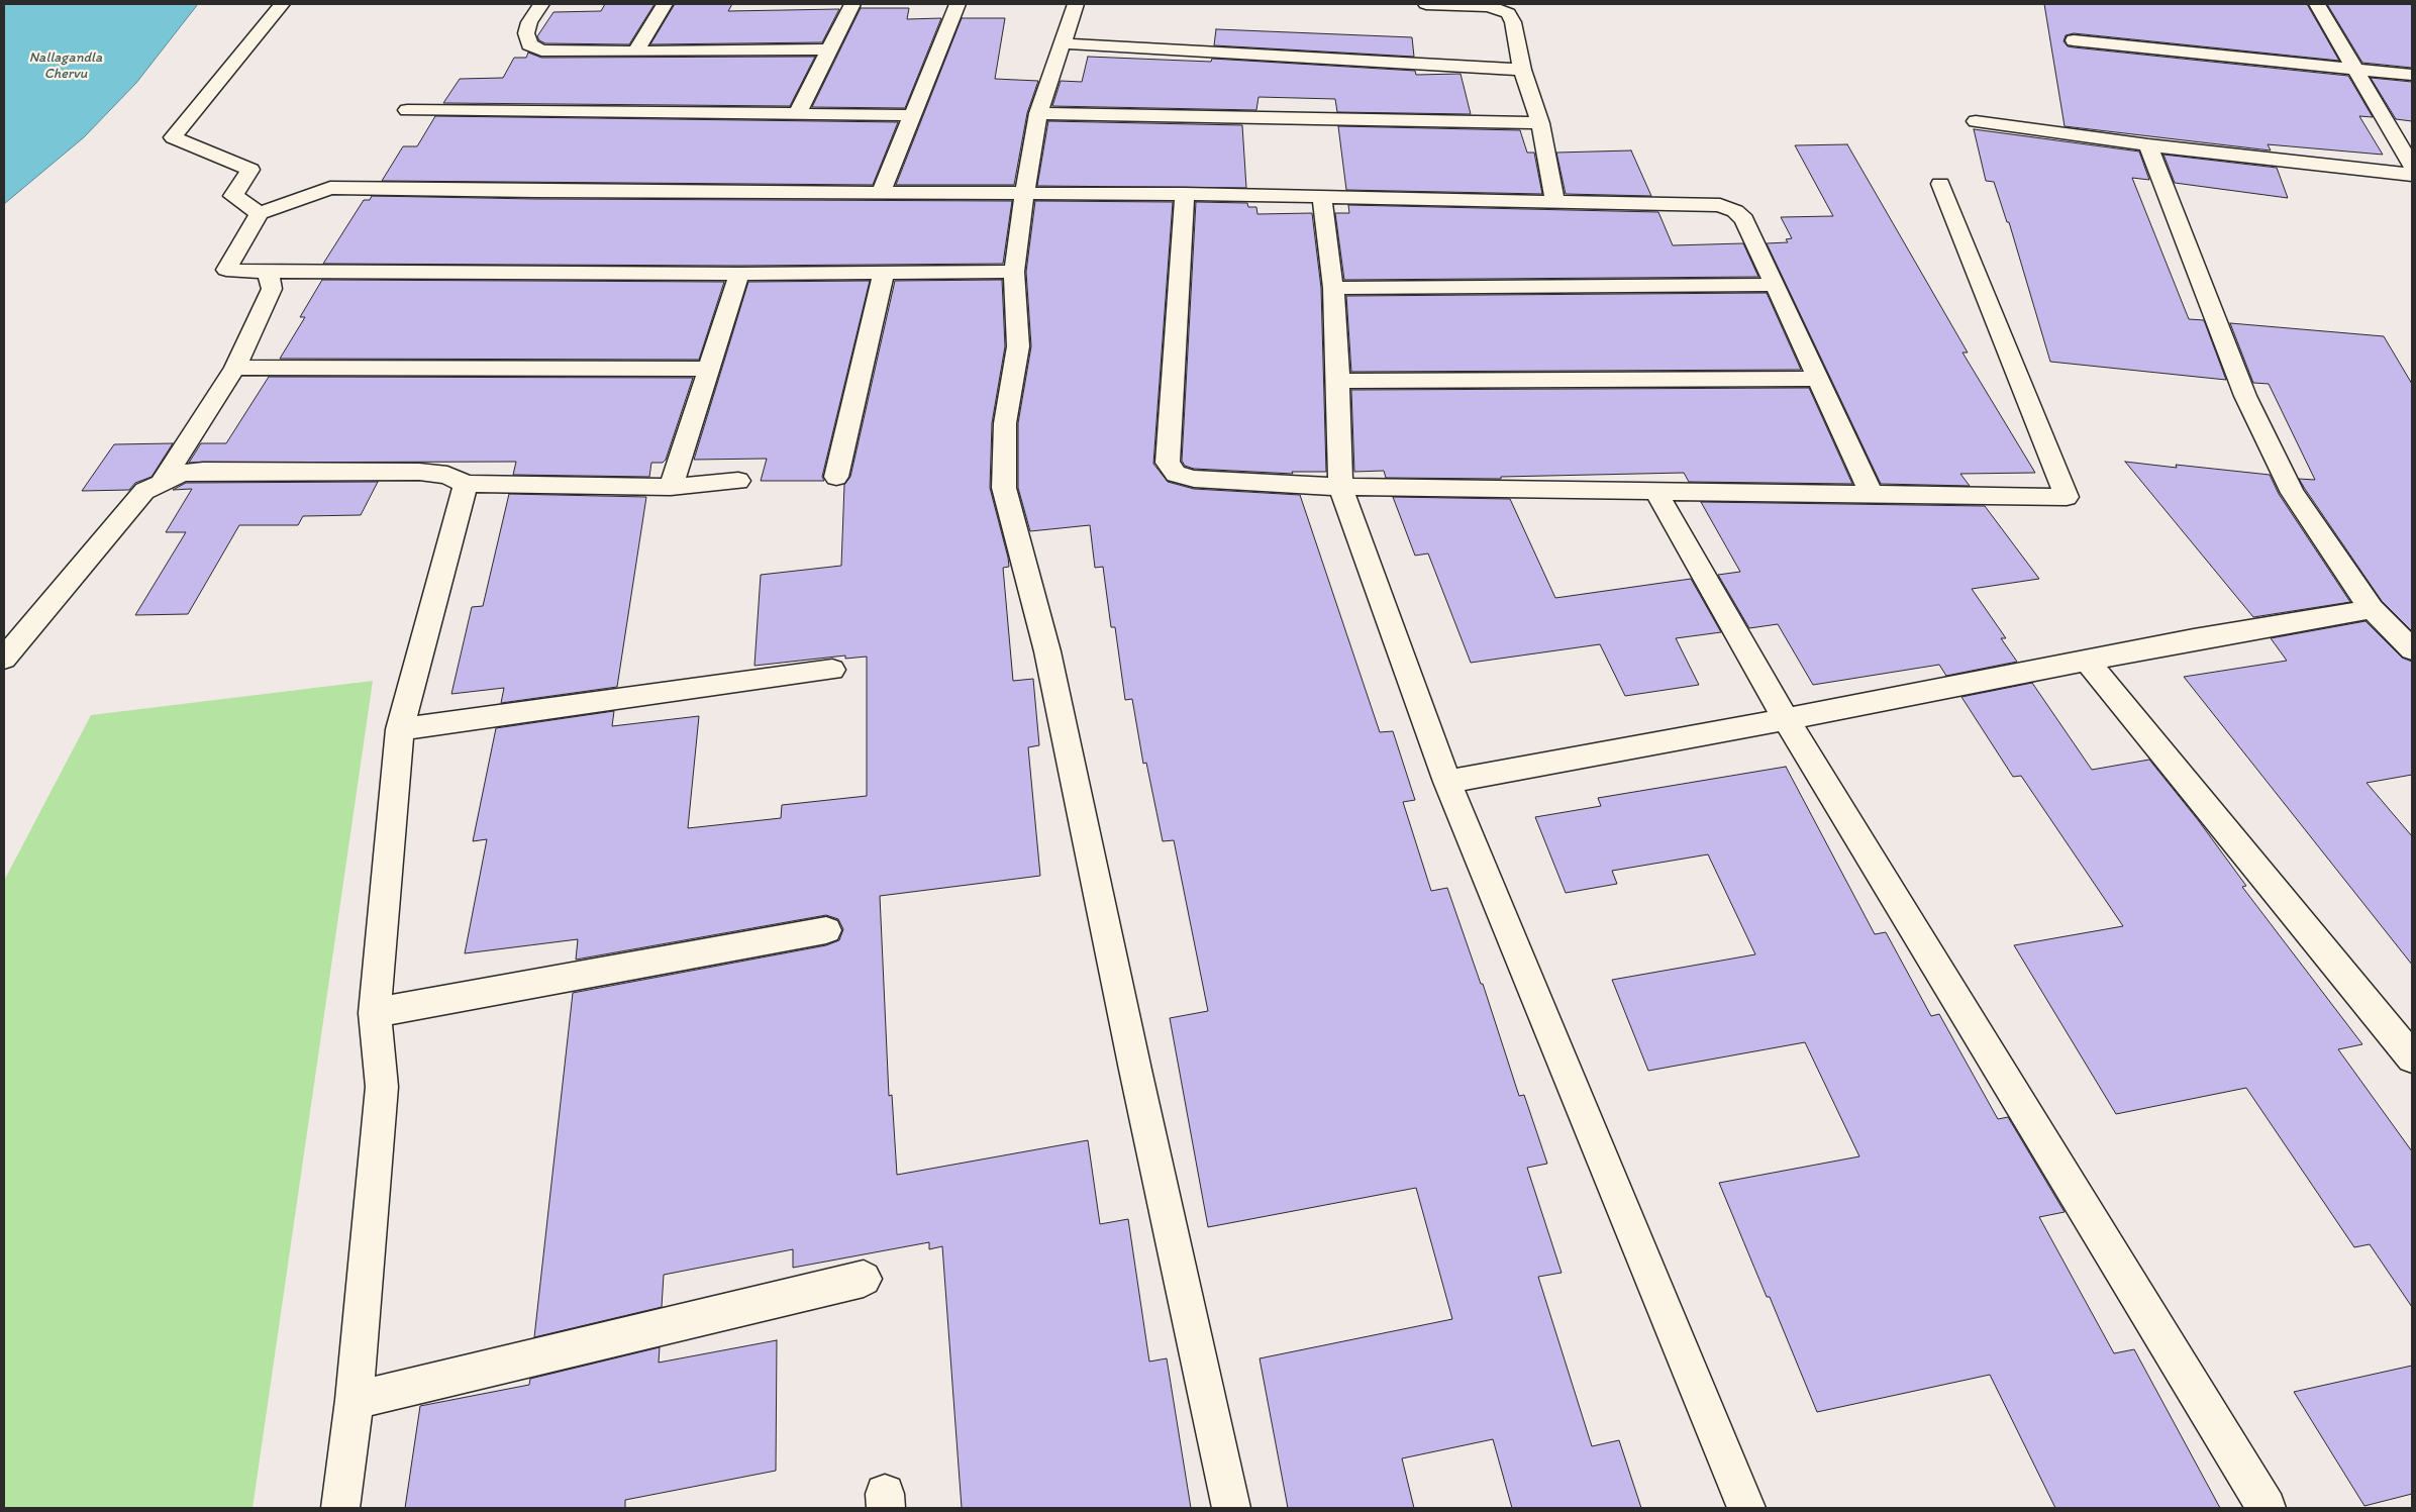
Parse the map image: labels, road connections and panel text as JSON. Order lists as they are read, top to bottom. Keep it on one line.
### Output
{"water":["Nallagandla Chervu"]}
